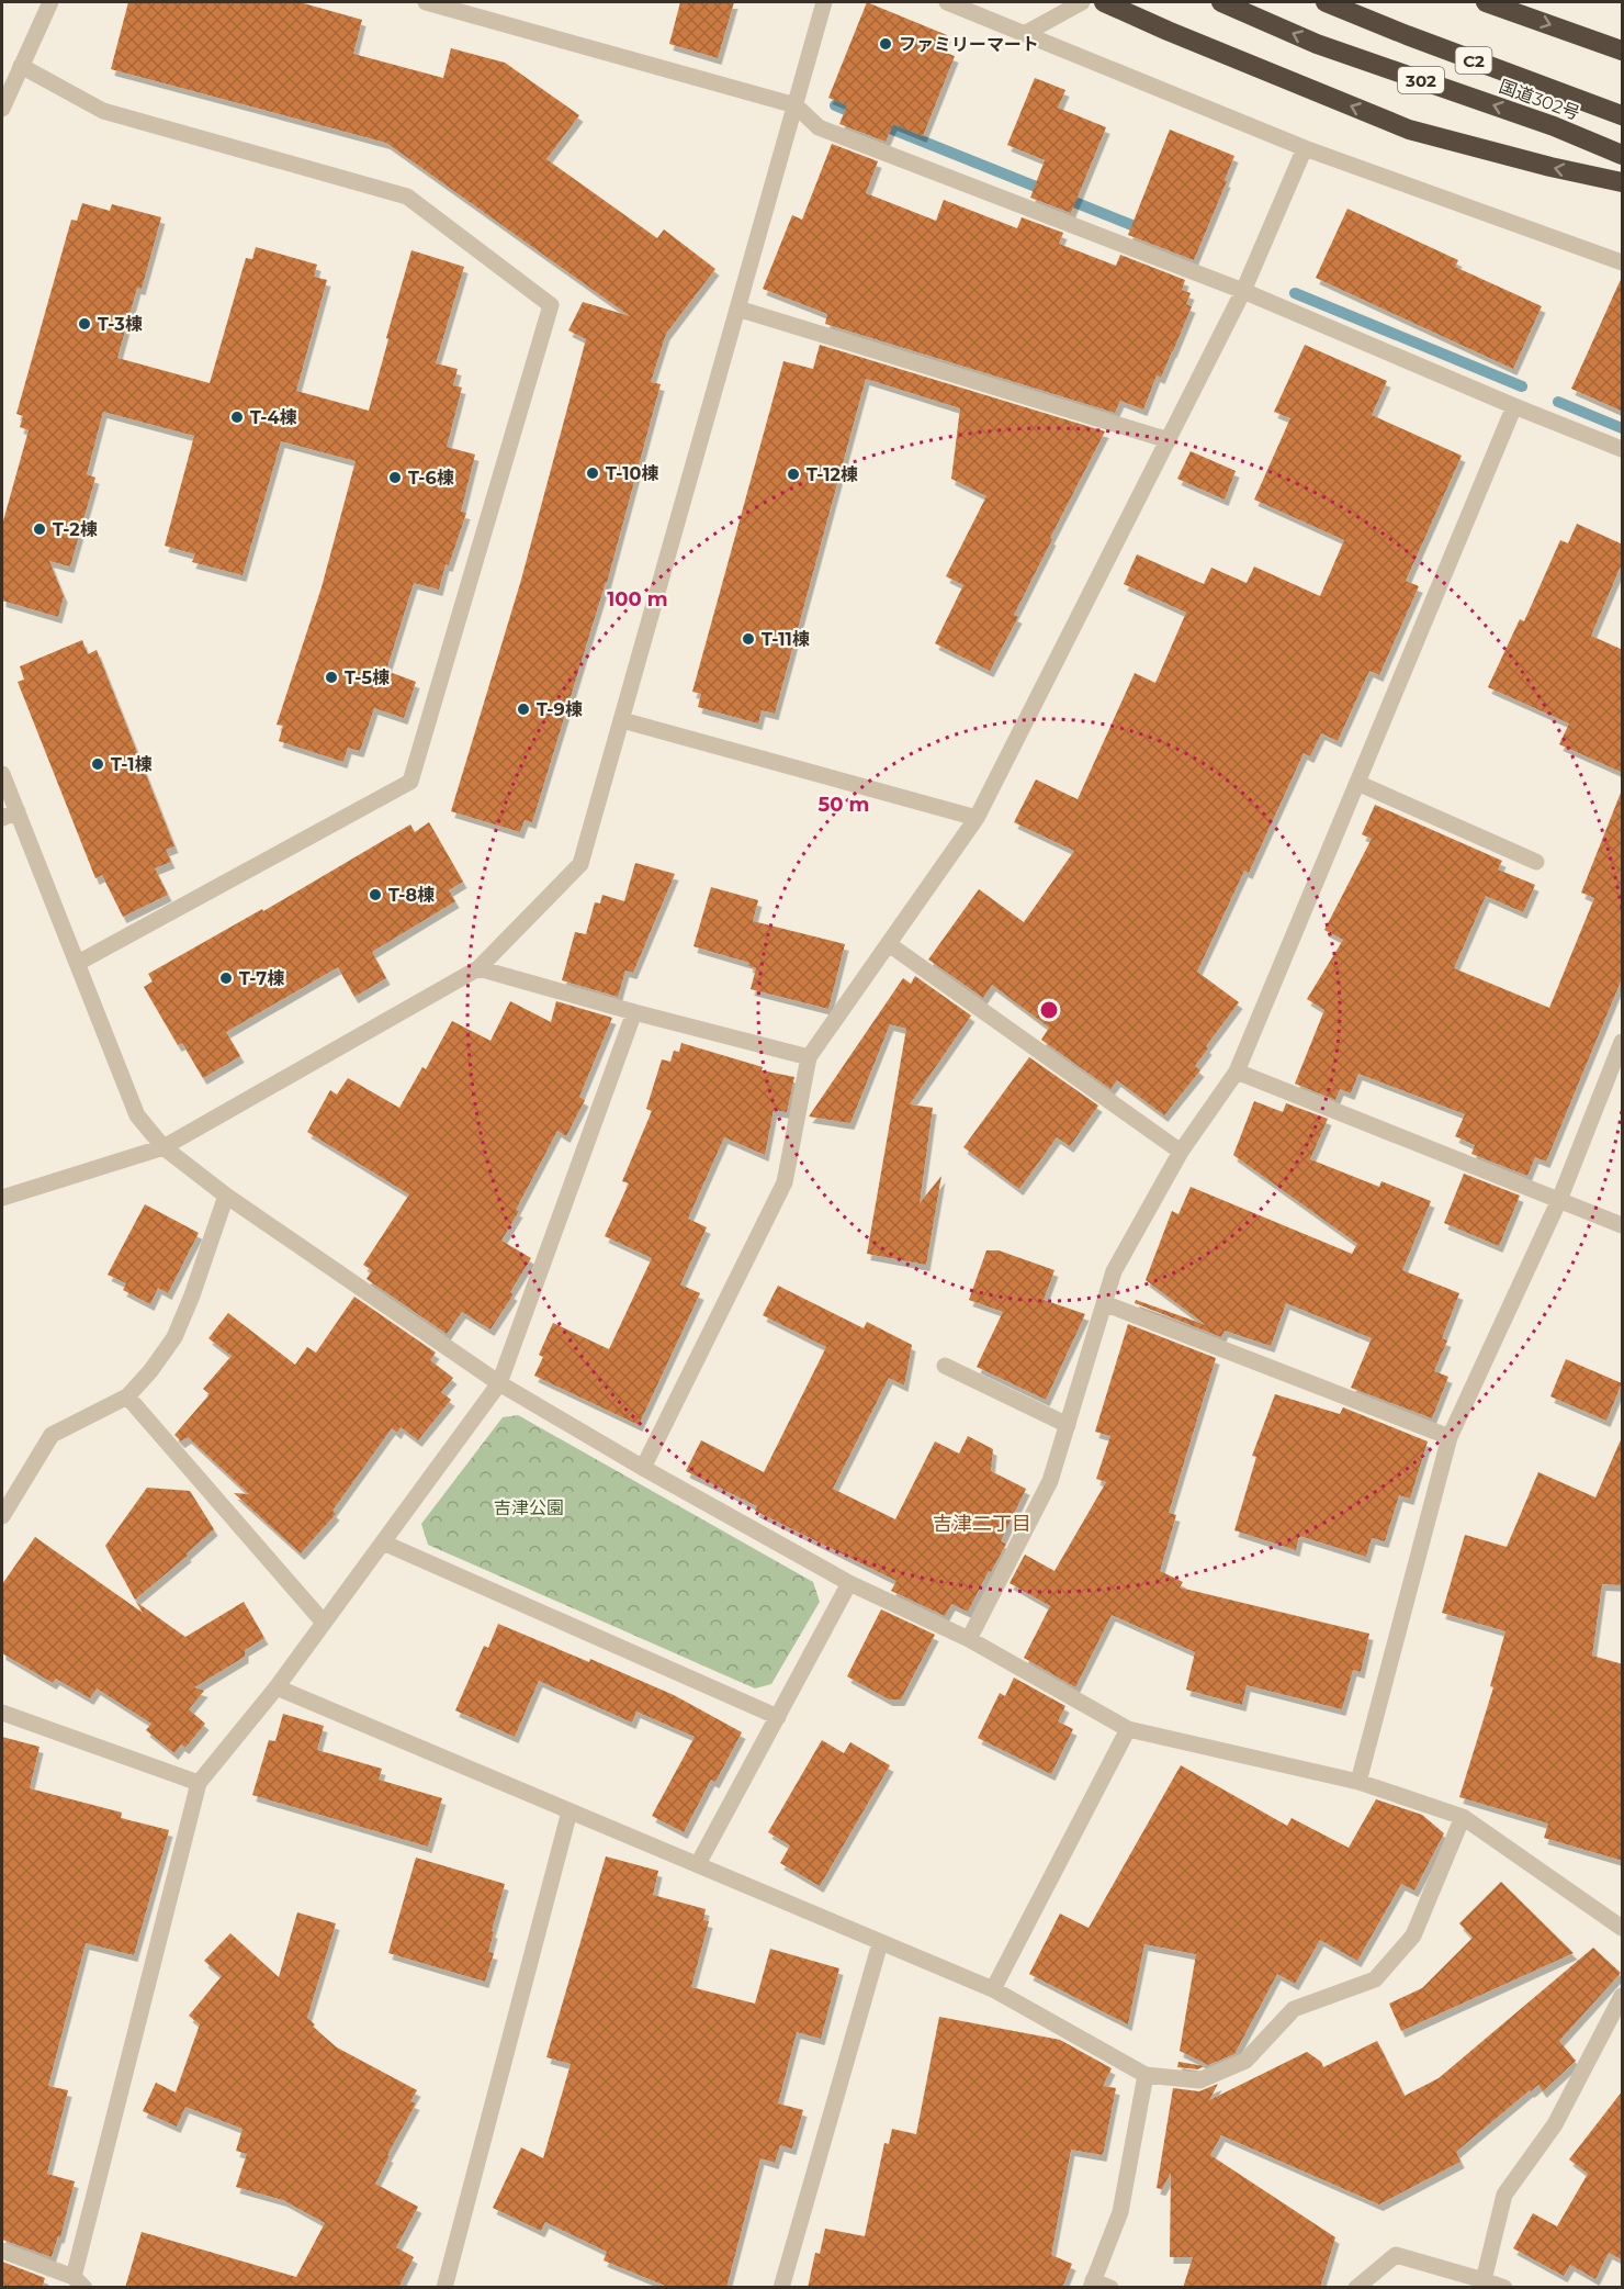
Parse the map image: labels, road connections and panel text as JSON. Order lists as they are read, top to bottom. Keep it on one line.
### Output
{"streets":{"highway":["C2","302","国道302号"]},"districts":["吉津二丁目"],"parks":["吉津公園"],"places":["ファミリーマート","T-3棟","T-4棟","T-10棟","T-12棟","T-6棟","T-2棟","T-11棟","T-5棟","T-9棟","T-1棟","T-8棟","T-7棟"],"rings":["100 m","50 m"]}
